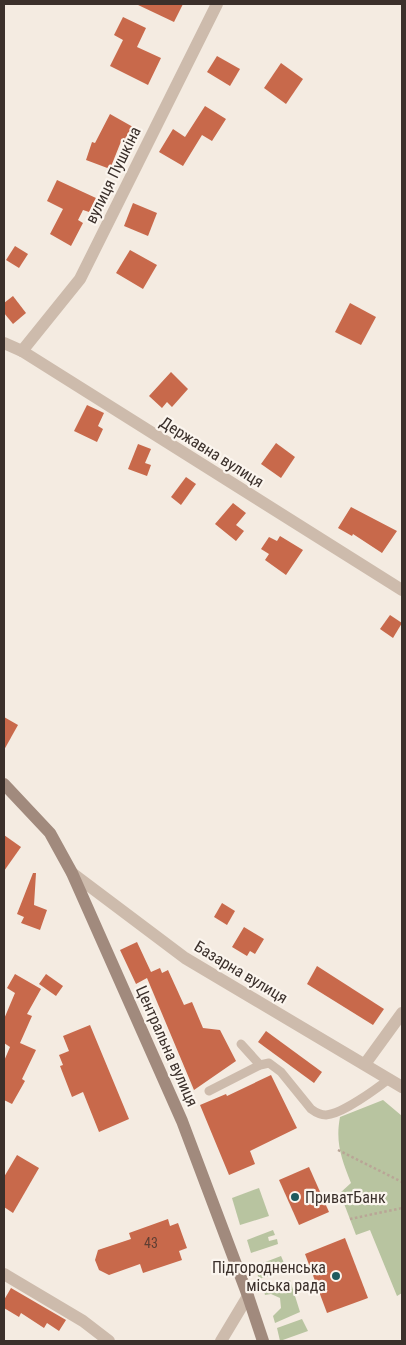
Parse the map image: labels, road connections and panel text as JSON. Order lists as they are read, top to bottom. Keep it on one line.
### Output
{"streets":{"main road":["Центральна вулиця"],"street":["вулиця Пушкіна","Державна вулиця","Базарна вулиця"]},"crossings":[["вулиця Пушкіна","Державна вулиця"],["Базарна вулиця","Центральна вулиця"]],"places":["ПриватБанк","Підгородненська міська рада"],"house_numbers":["43"]}
